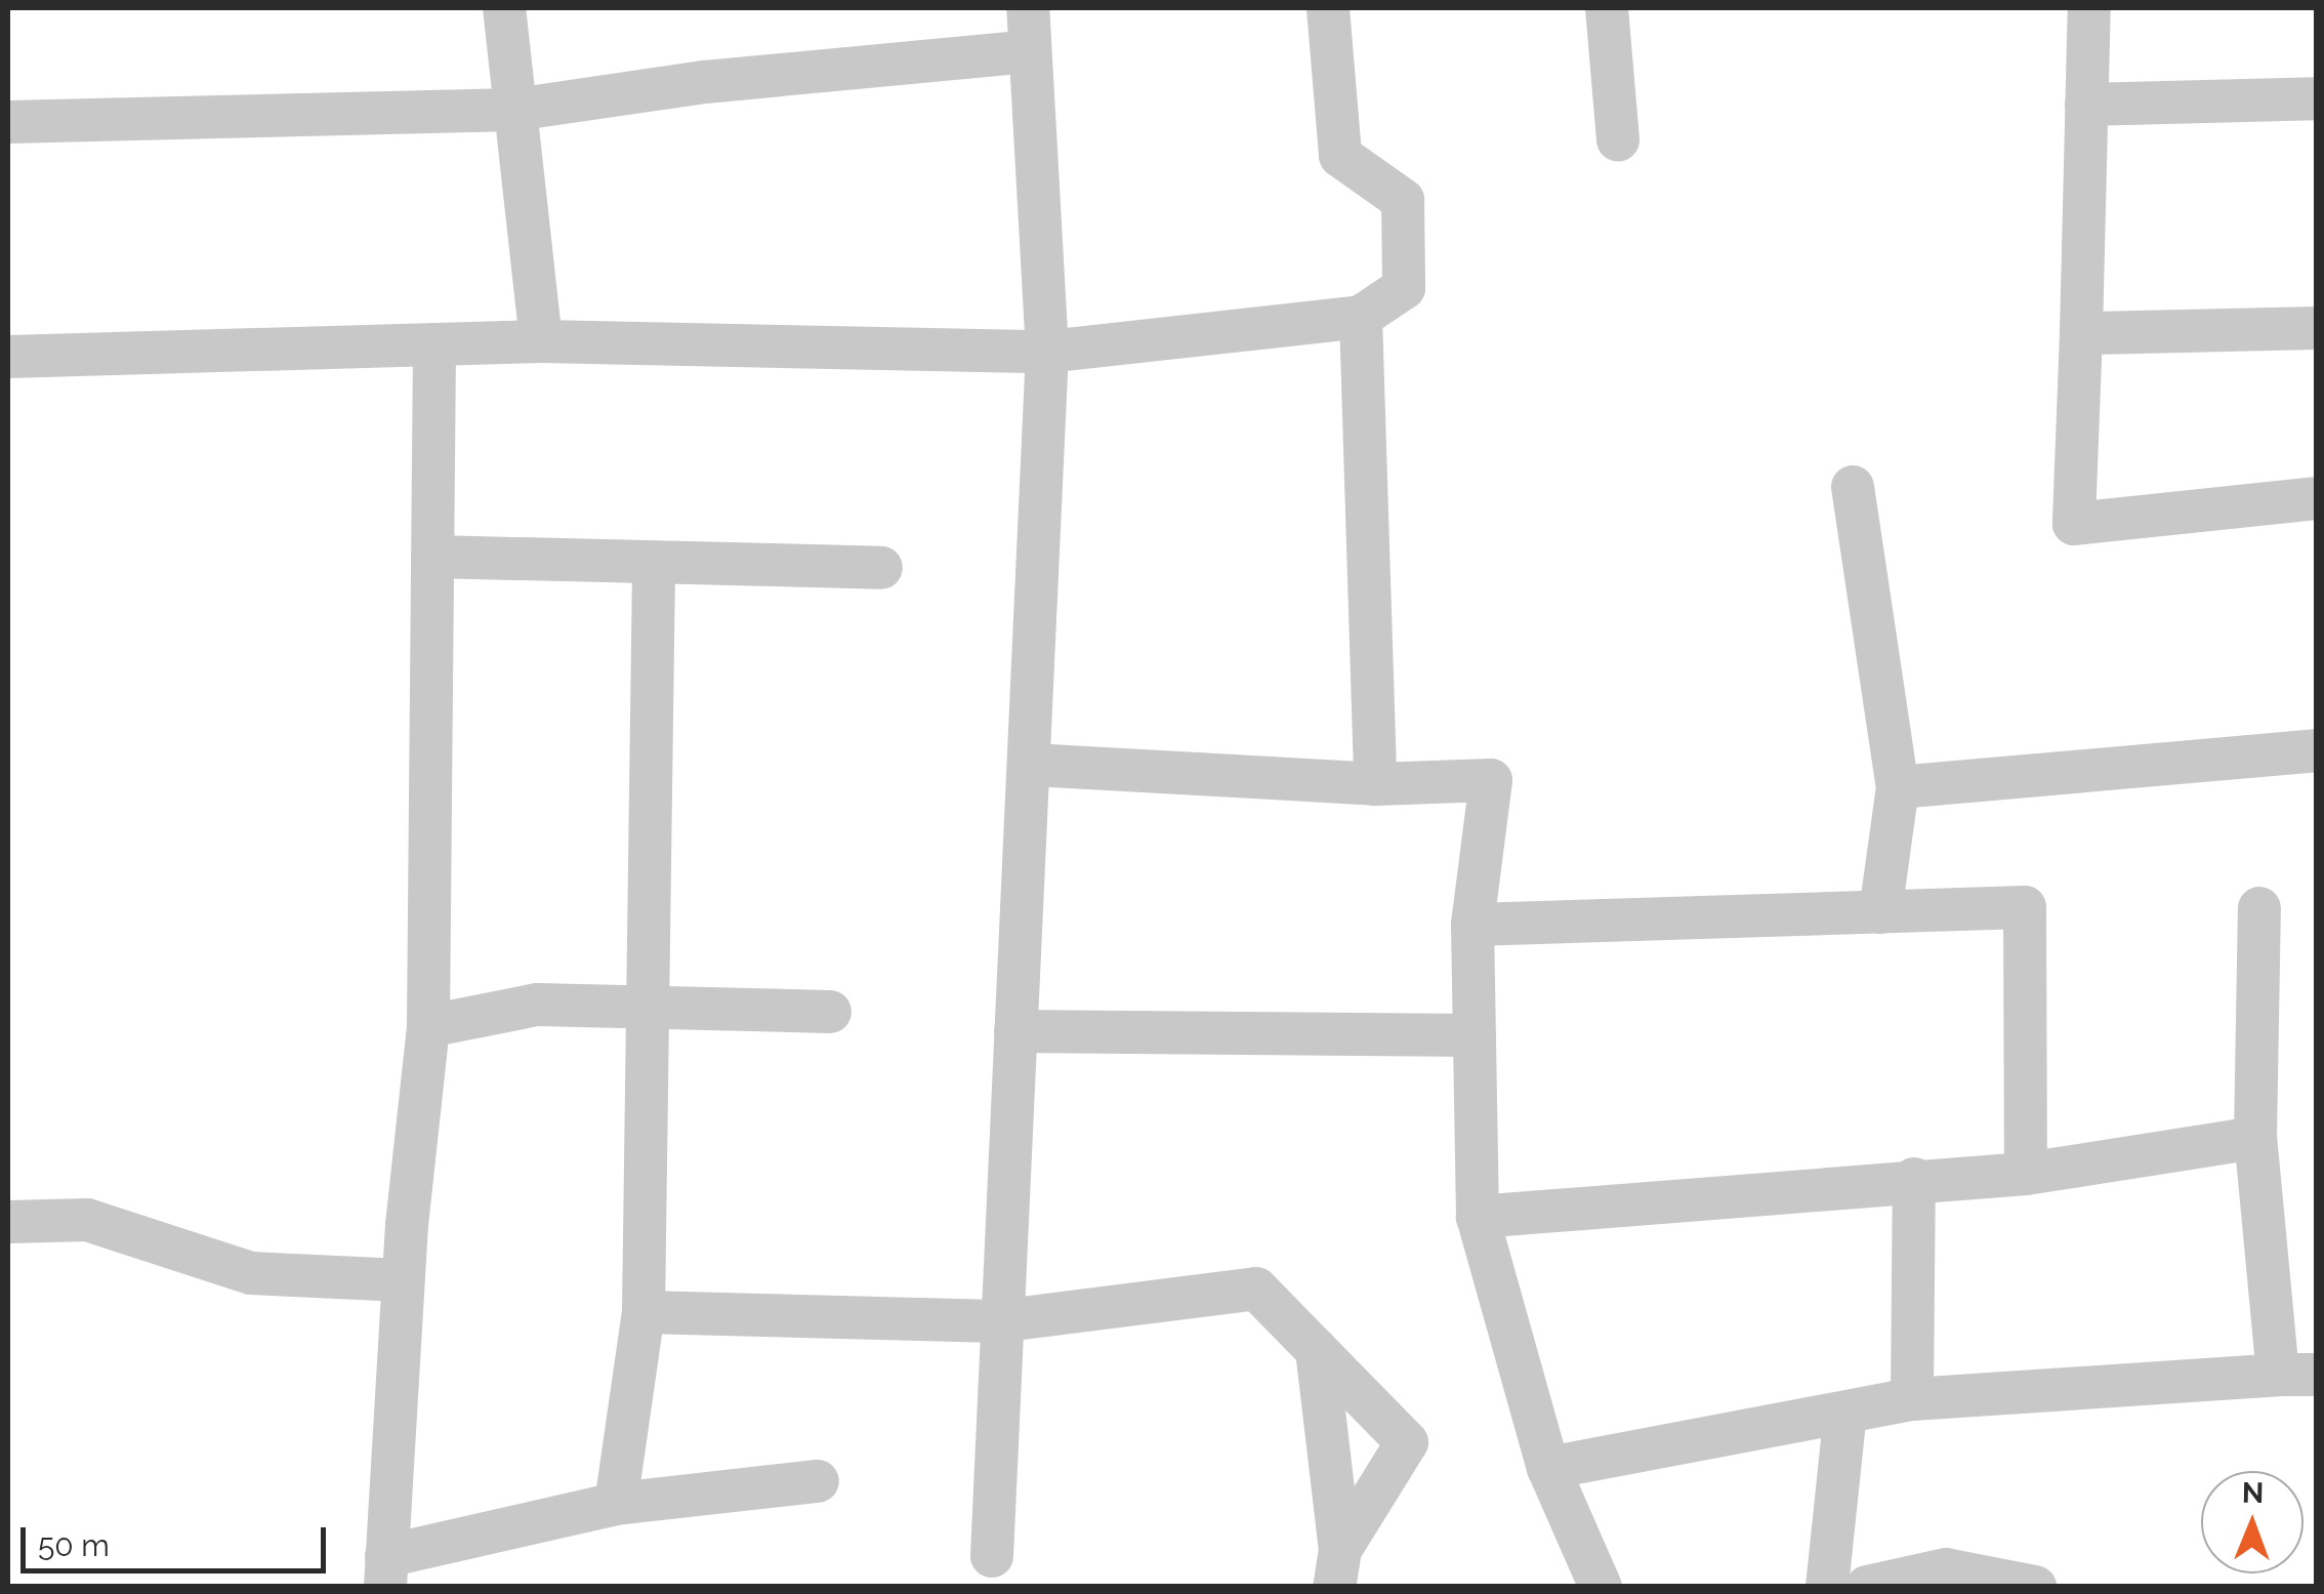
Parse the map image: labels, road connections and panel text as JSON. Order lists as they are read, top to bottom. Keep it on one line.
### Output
{"scale_bar":"50 m","north":"top"}
